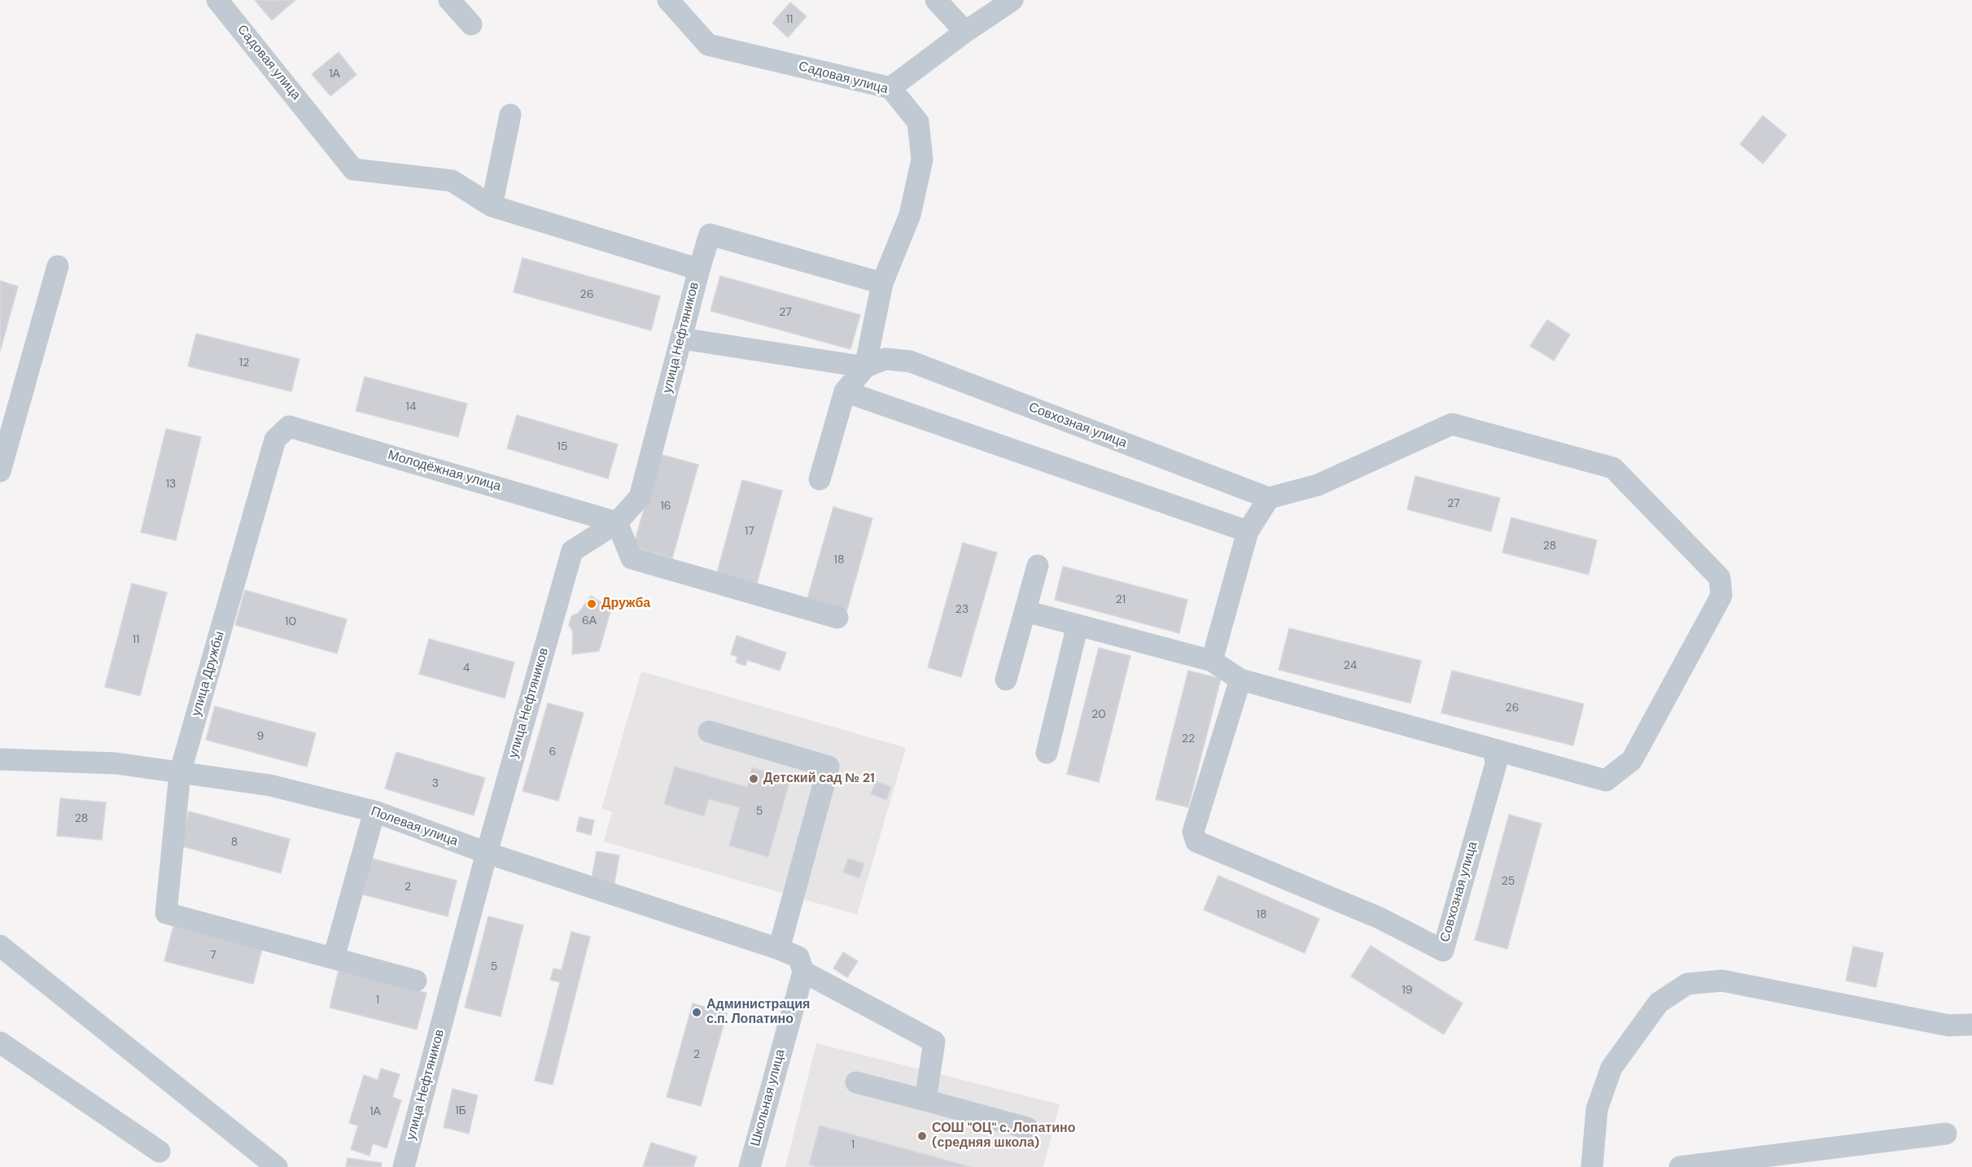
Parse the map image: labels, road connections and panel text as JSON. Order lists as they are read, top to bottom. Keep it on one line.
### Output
{"streets":{"street":["Садовая улица","улица Нефтяников","Совхозная улица","Молодёжная улица","улица Дружбы","Полевая улица","Школьная улица"]},"crossings":[["Садовая улица","улица Нефтяников"],["Садовая улица","Совхозная улица"],["улица Нефтяников","Совхозная улица"],["улица Нефтяников","Молодёжная улица"],["улица Нефтяников","Полевая улица"],["Молодёжная улица","улица Дружбы"],["улица Дружбы","Полевая улица"],["Полевая улица","Школьная улица"]],"places":["Дружба","Детский сад № 21","Администрация с.п. Лопатино","СОШ \"ОЦ\" с. Лопатино (средняя школа)"],"house_numbers":["11","1А","26","27","12","14","15","13","27","16","17","28","18","21","23","6А","10","11","24","4","26","20","9","22","6","3","5","28","8","25","2","18","7","5","19","1","2","1Б","1А","1"]}
